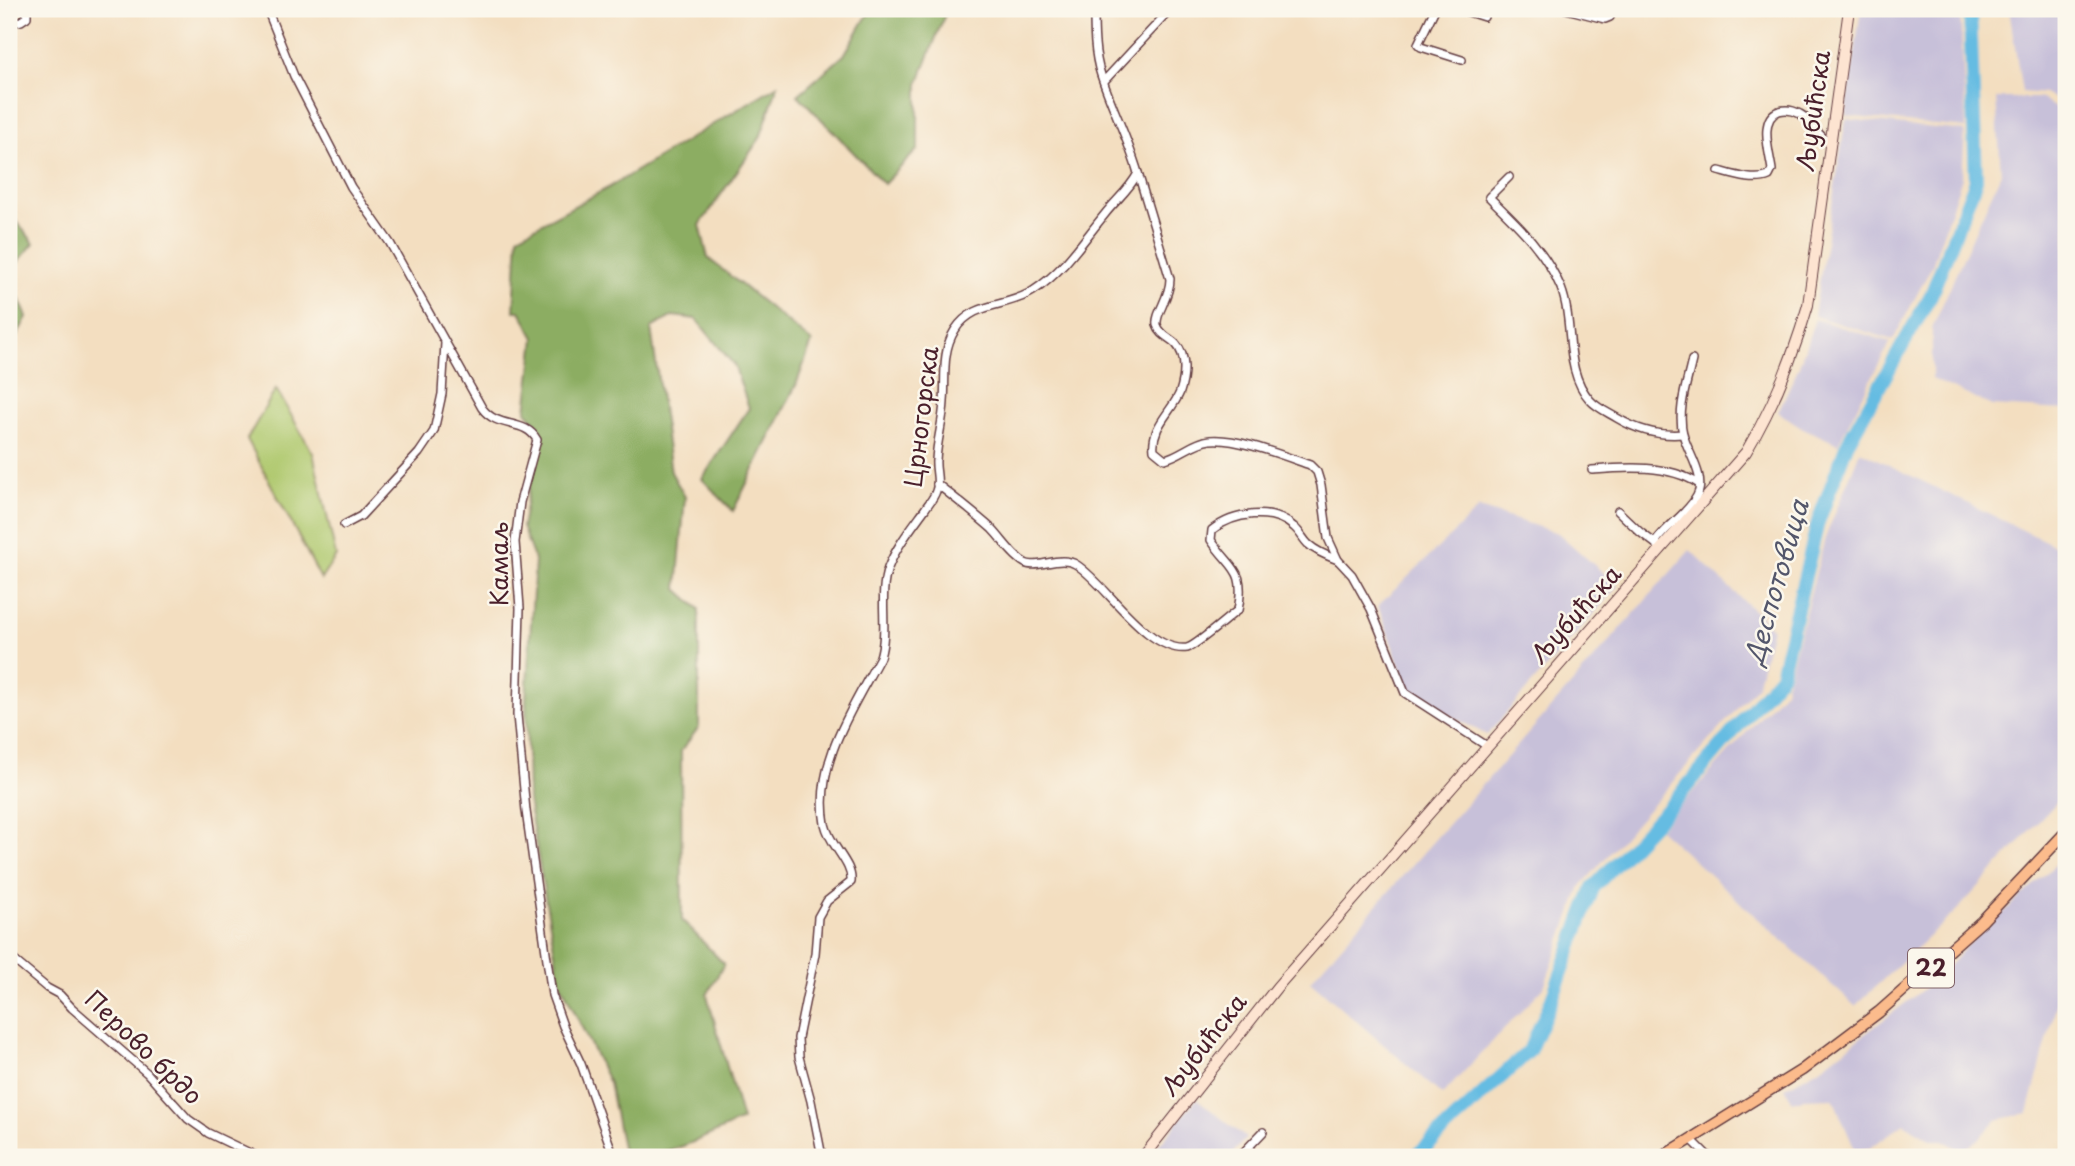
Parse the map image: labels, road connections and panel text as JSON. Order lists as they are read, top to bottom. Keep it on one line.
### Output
{"streets":{"main road":["22"],"street":["Љубићска","Црногорска","Камаљ","Перово брдо"]},"water":["Деспотовица"]}
